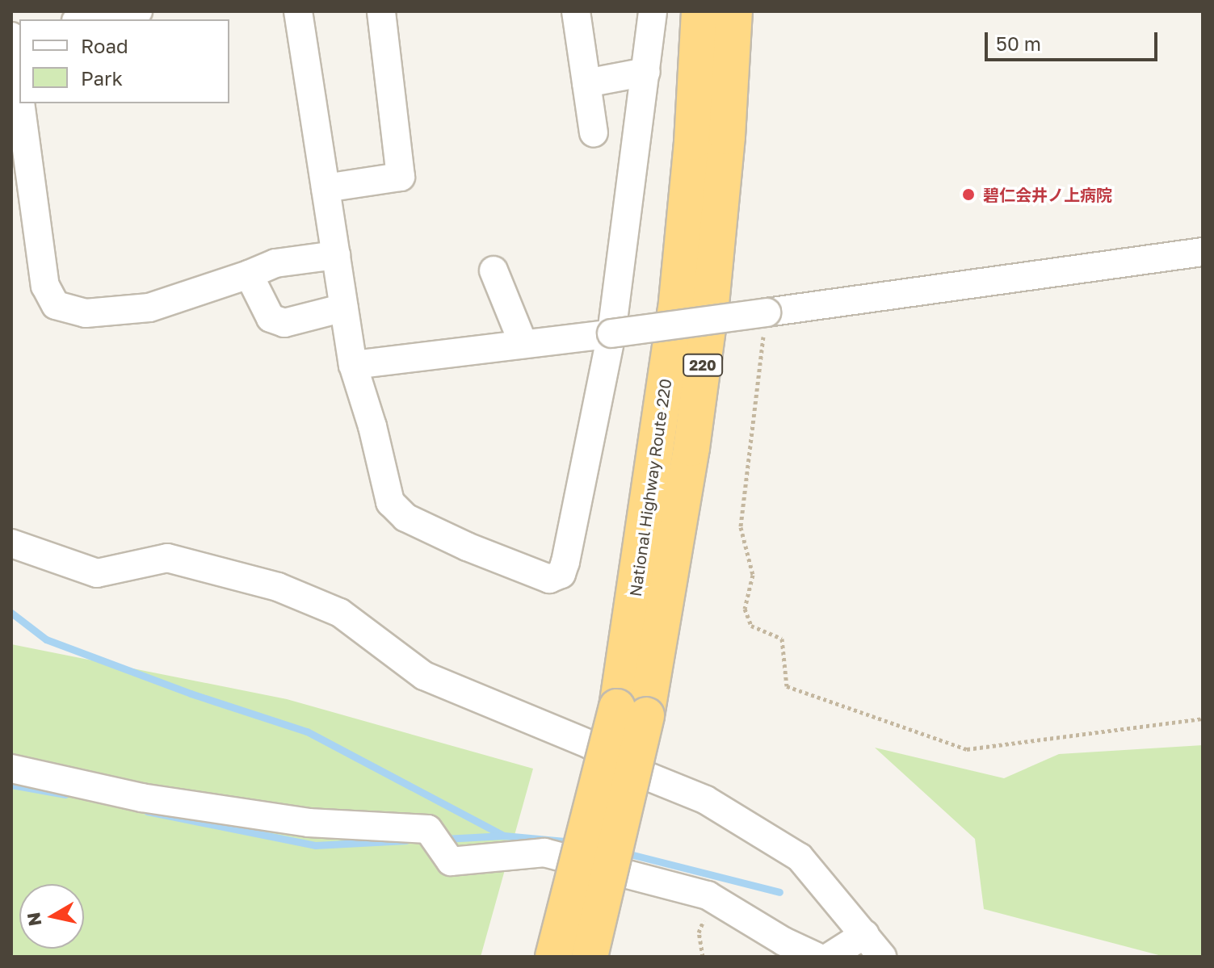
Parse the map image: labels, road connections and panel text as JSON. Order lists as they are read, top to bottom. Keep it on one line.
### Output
{"streets":{"highway":["220","National Highway Route 220"]},"places":["碧仁会井ノ上病院"],"legend":["Road","Park"],"scale_bar":"50 m","north":"left"}
